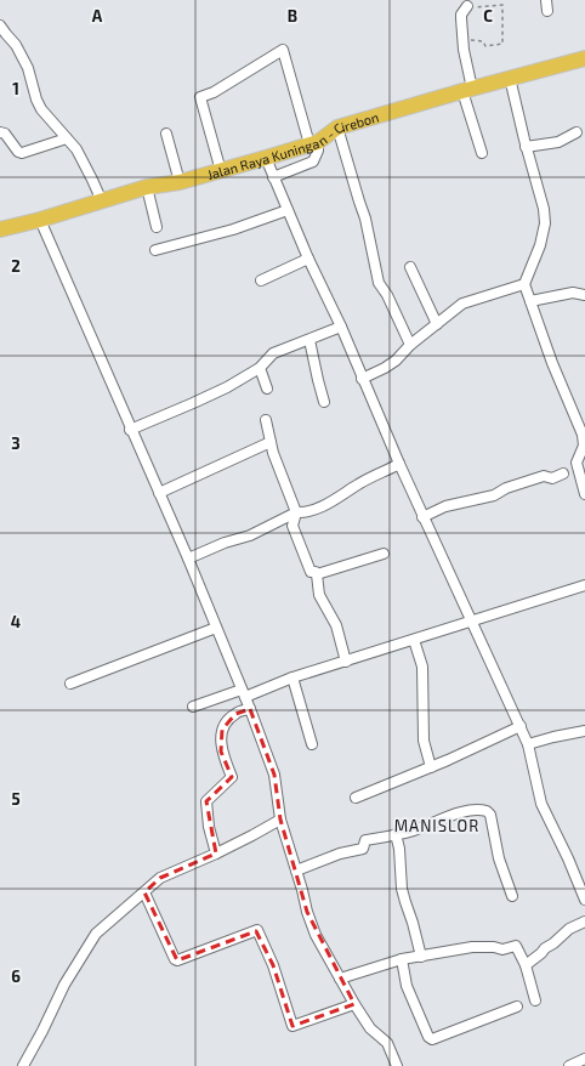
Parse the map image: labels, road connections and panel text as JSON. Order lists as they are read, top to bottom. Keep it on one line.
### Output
{"streets":{"highway":["Jalan Raya Kuningan - Cirebon"]},"districts":["MANISLOR"],"grid":{"columns":["A","B","C"],"rows":["1","2","3","4","5","6"]}}
